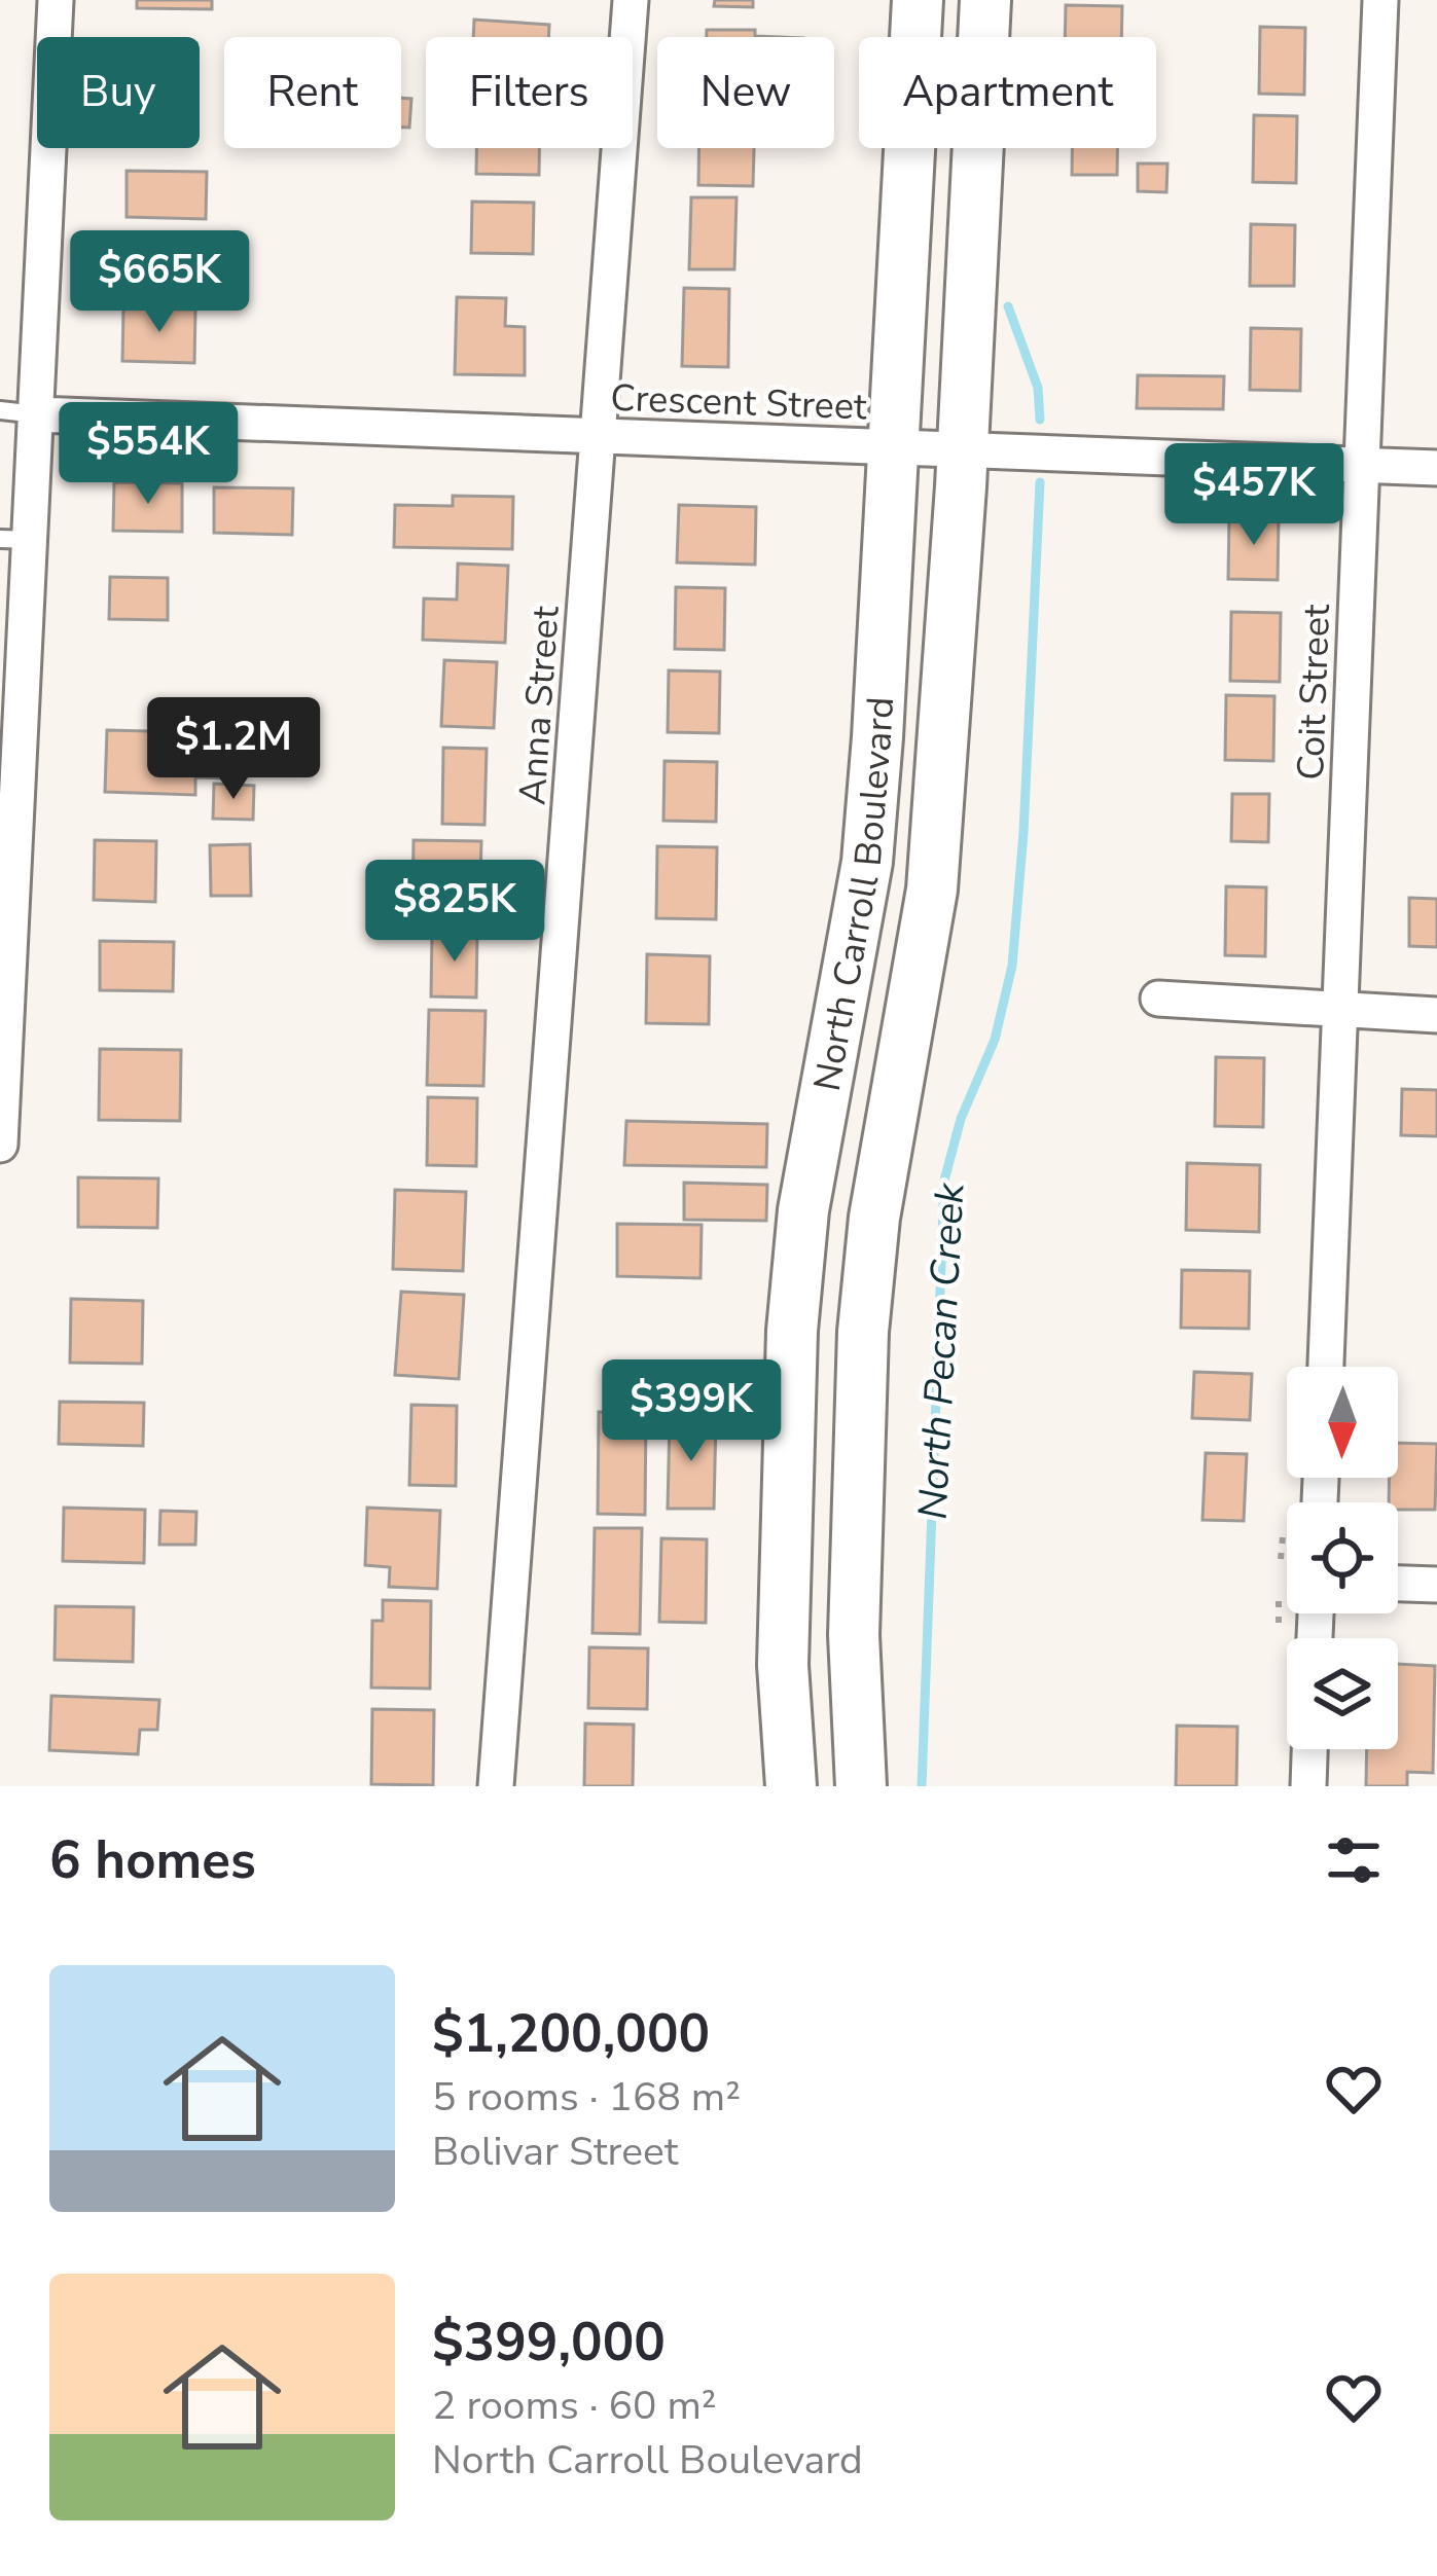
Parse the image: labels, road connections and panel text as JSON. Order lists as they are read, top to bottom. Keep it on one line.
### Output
{"streets":{"main road":["North Carroll Boulevard"],"street":["Crescent Street","Coit Street","Anna Street"]},"crossings":[["Crescent Street","Coit Street"],["Crescent Street","Anna Street"],["Crescent Street","North Carroll Boulevard"]],"water":["North Pecan Creek"],"north":"bottom","page":{"chip":["Buy","Rent","Filters","New","Apartment"],"price":["$665K","$554K","$457K","$1.2M","$825K","$399K"],"heading":"6 homes","list":[{"name":"$1,200,000","note":"5 rooms · 168 m² · Bolivar Street"},{"name":"$399,000","note":"2 rooms · 60 m² · North Carroll Boulevard"}]}}
